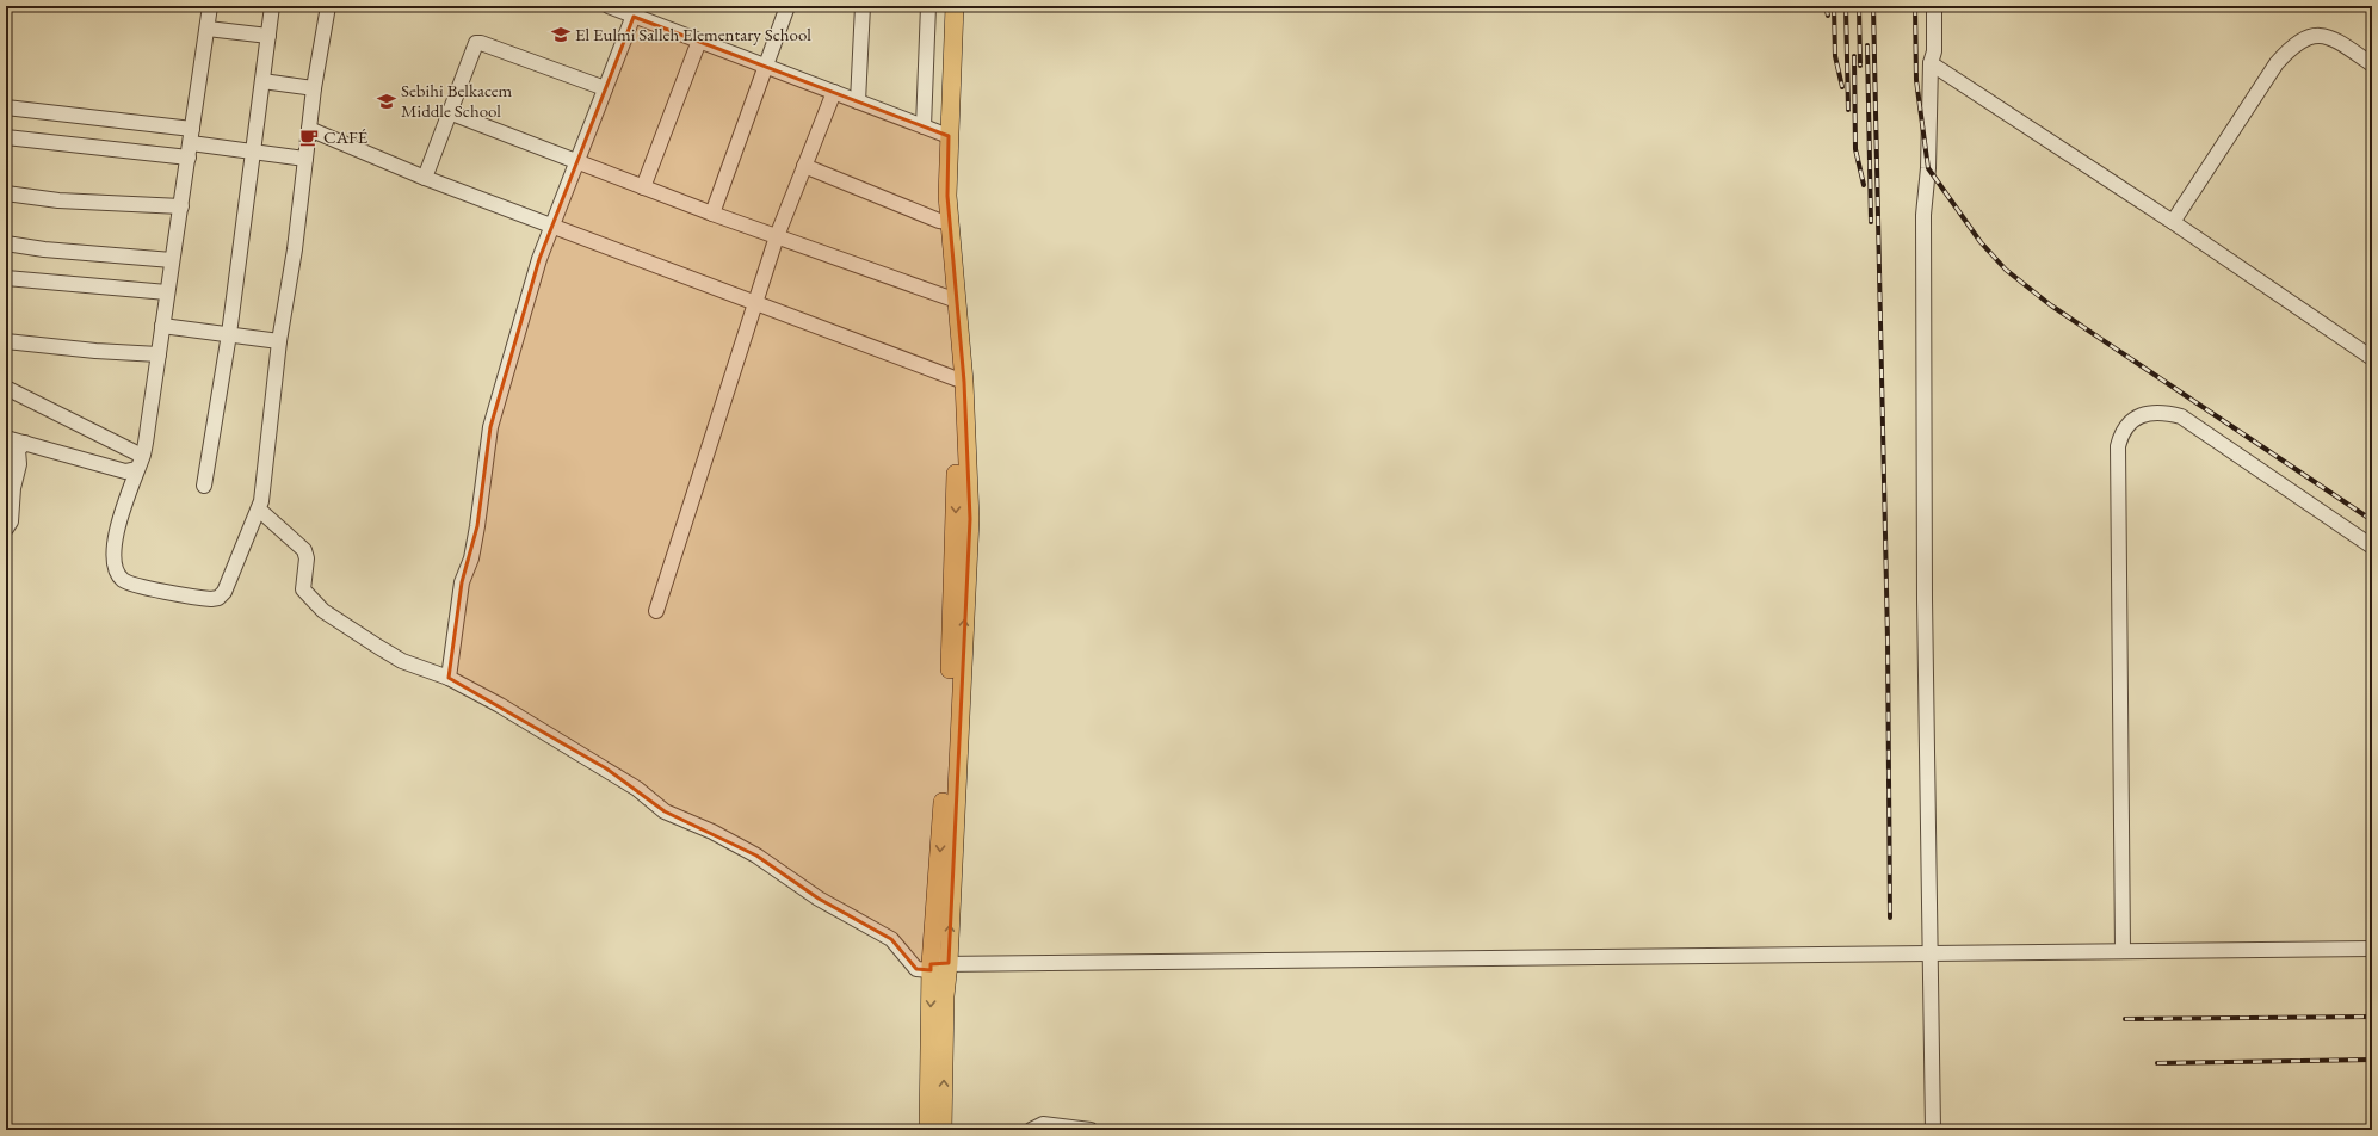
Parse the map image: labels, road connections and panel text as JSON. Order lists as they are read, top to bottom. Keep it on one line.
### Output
{"places":{"school or university":["El Eulmi Salleh Elementary School","Sebihi Belkacem Middle School"],"cafe":["CAFÉ"]}}
